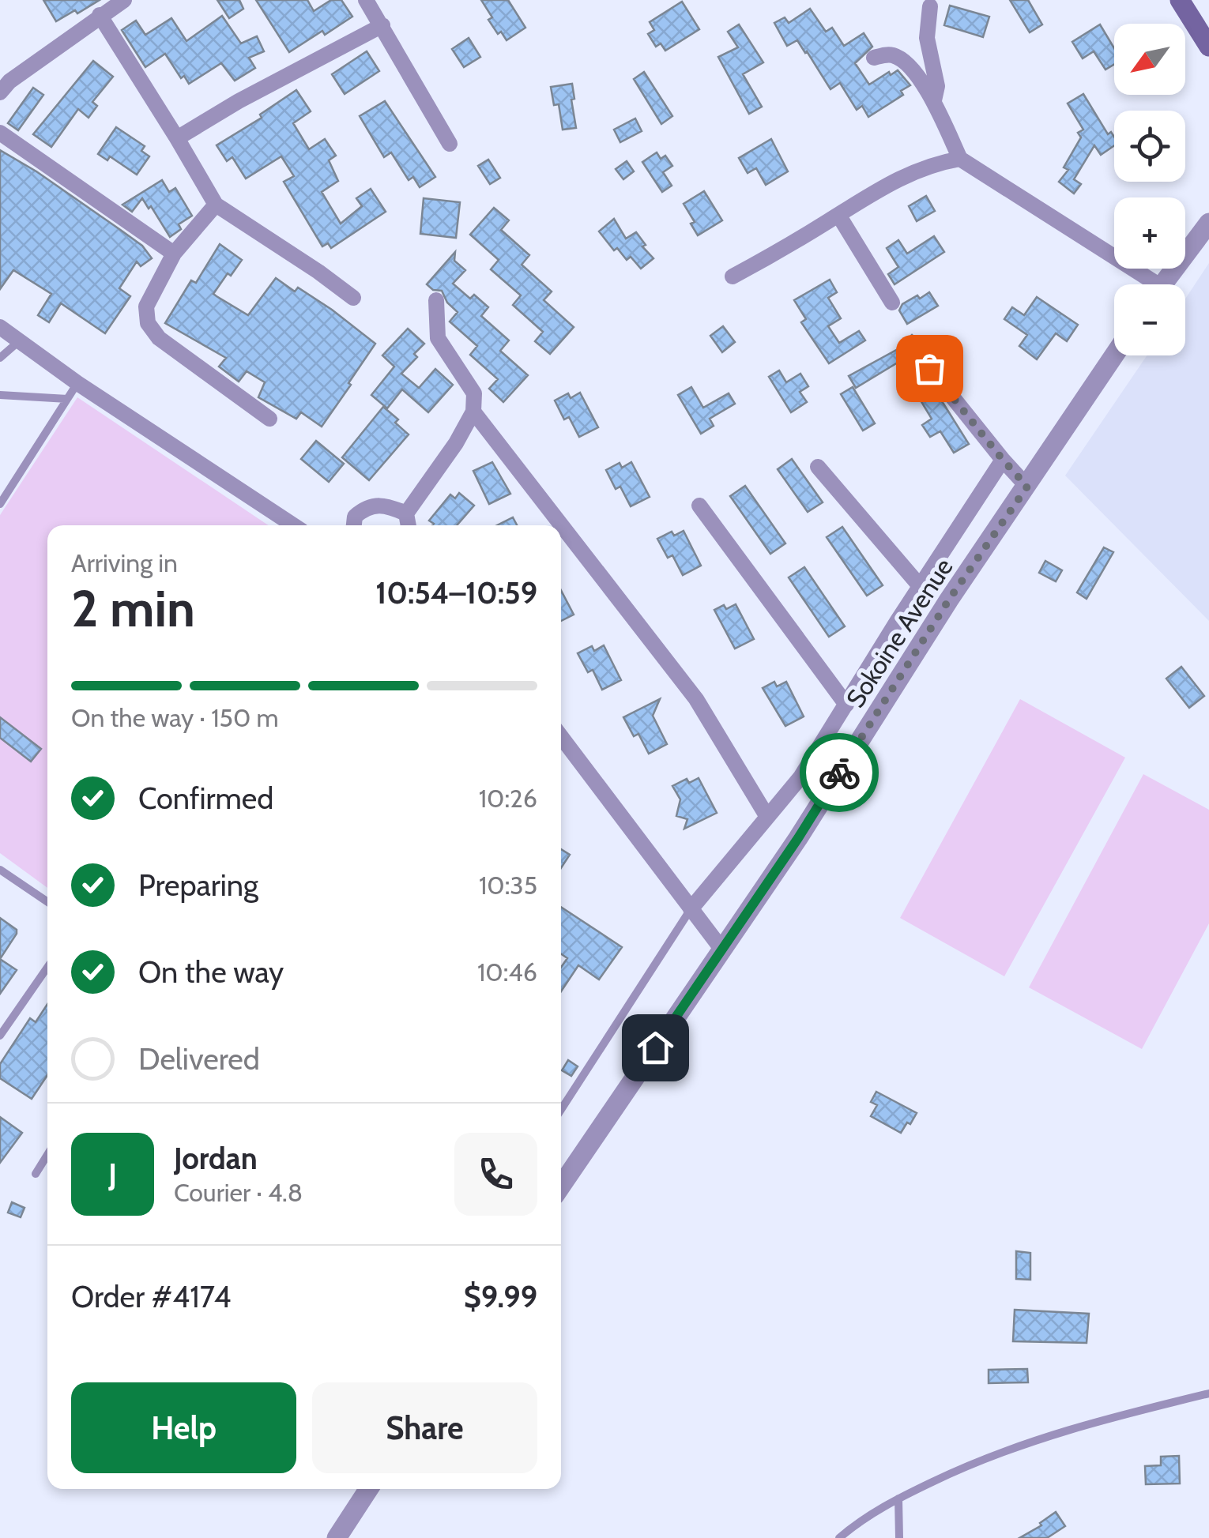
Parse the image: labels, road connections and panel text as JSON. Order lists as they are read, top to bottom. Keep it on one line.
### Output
{"streets":{"street":["Sokoine Avenue"]},"north":"bottom left","page":{"map_buttons":["+","−"],"heading":["2 min","Arriving in","10:54–10:59"],"panel":["Jordan","Courier · 4.8","Order #4174","$9.99"],"bar":"On the way · 150 m","list":[["Confirmed","10:26"],["Preparing","10:35"],["On the way","10:46"],"Delivered"],"round":"J","buttons":["Help","Share"]}}
